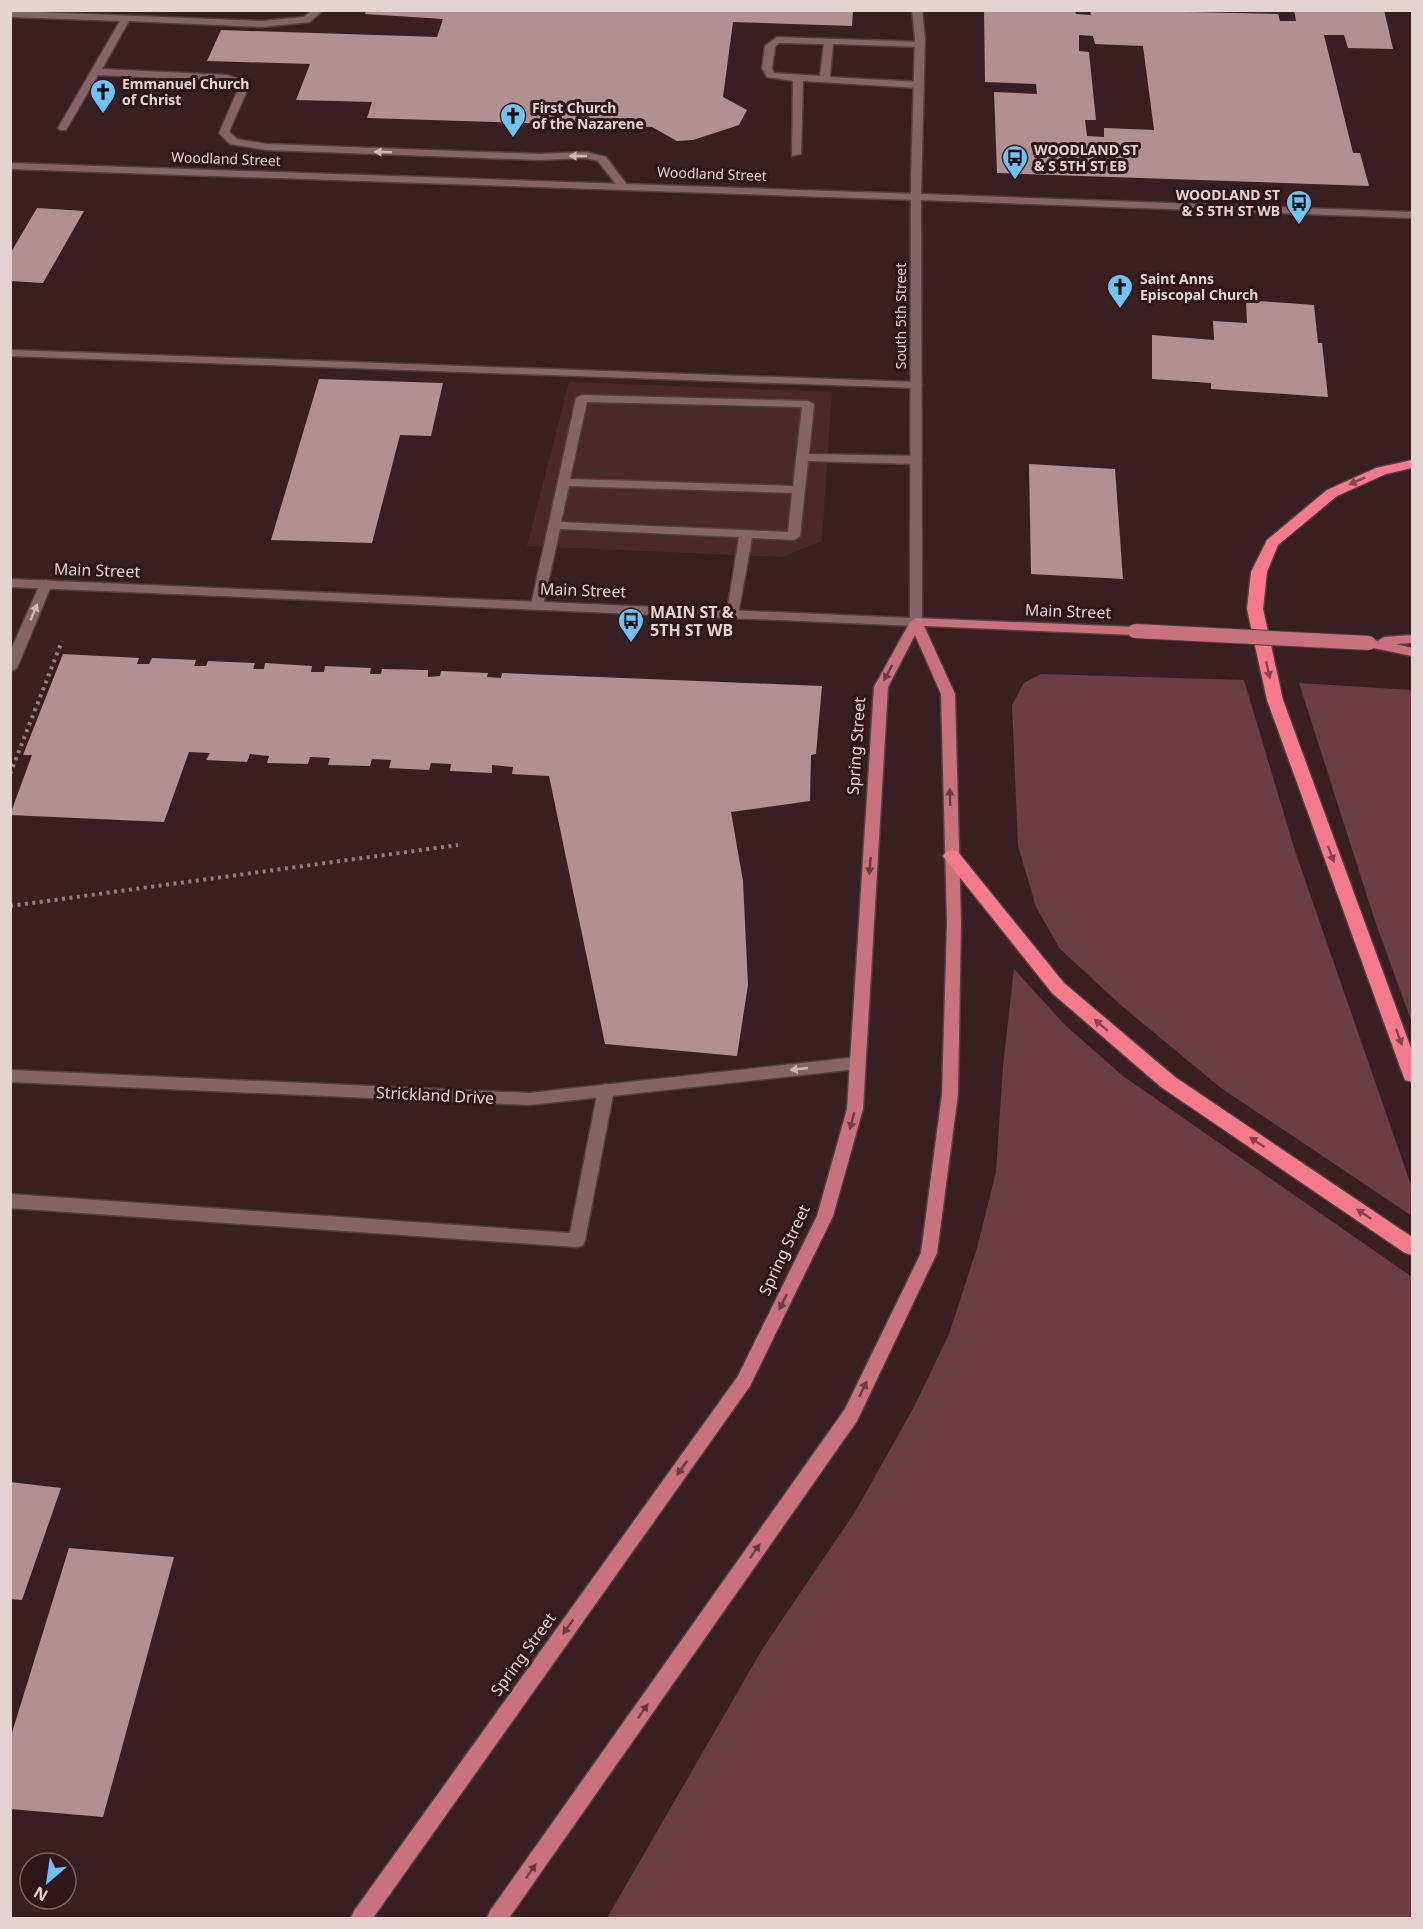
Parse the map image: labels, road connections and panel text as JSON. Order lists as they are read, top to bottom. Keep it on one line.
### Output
{"streets":{"main road":["Woodland Street","South 5th Street","Main Street","Spring Street","Strickland Drive"]},"crossings":[["Woodland Street","South 5th Street"],["South 5th Street","Main Street"],["South 5th Street","Spring Street"],["Main Street","Spring Street"],["Spring Street","Strickland Drive"]],"places":{"church":["Emmanuel Church of Christ","First Church of the Nazarene","Saint Anns Episcopal Church"],"bus stop":["WOODLAND ST & S 5TH ST EB","WOODLAND ST & S 5TH ST WB","MAIN ST & 5TH ST WB"]},"north":"bottom left"}
